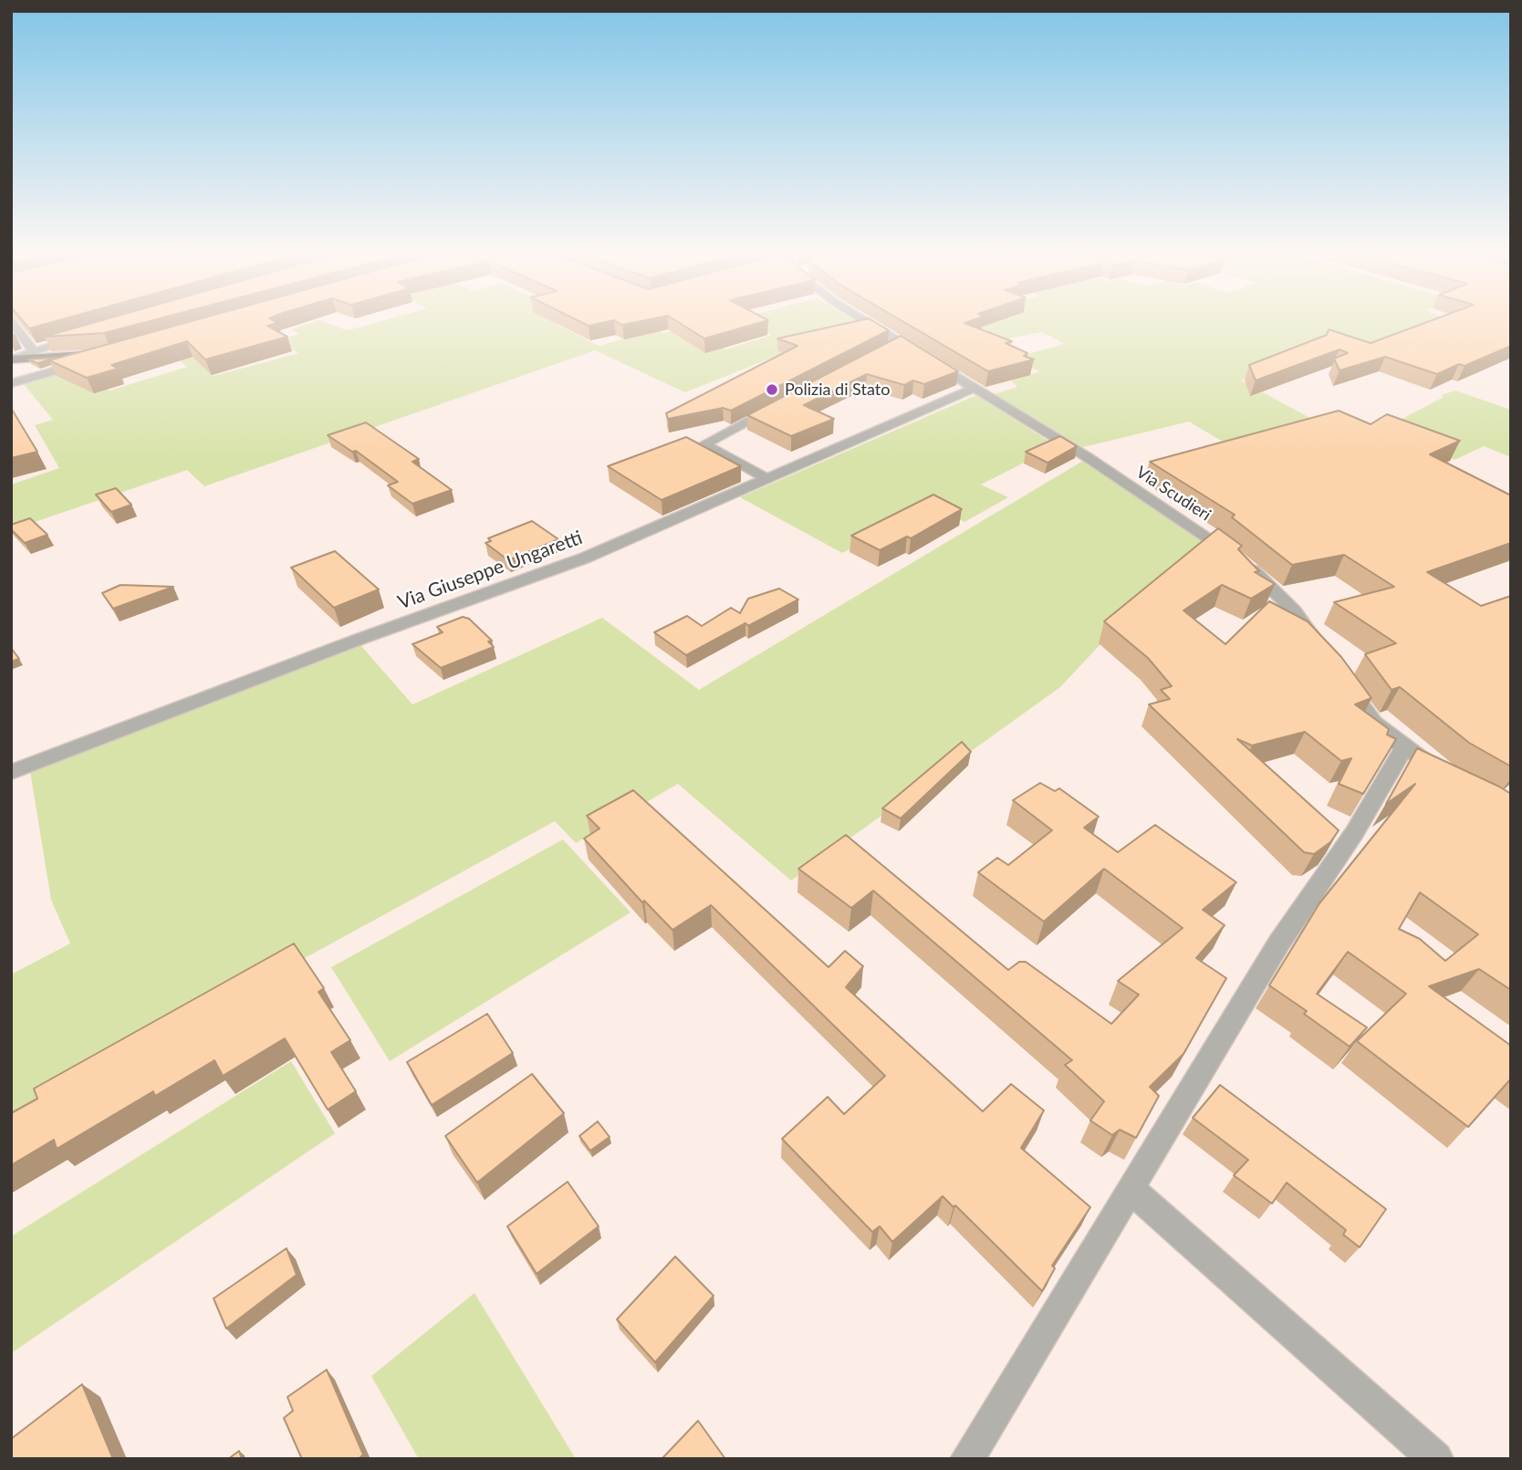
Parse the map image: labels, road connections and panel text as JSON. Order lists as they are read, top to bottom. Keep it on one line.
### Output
{"streets":{"street":["Via Scudieri","Via Giuseppe Ungaretti"]},"crossings":[["Via Scudieri","Via Giuseppe Ungaretti"]],"places":["Polizia di Stato"]}
